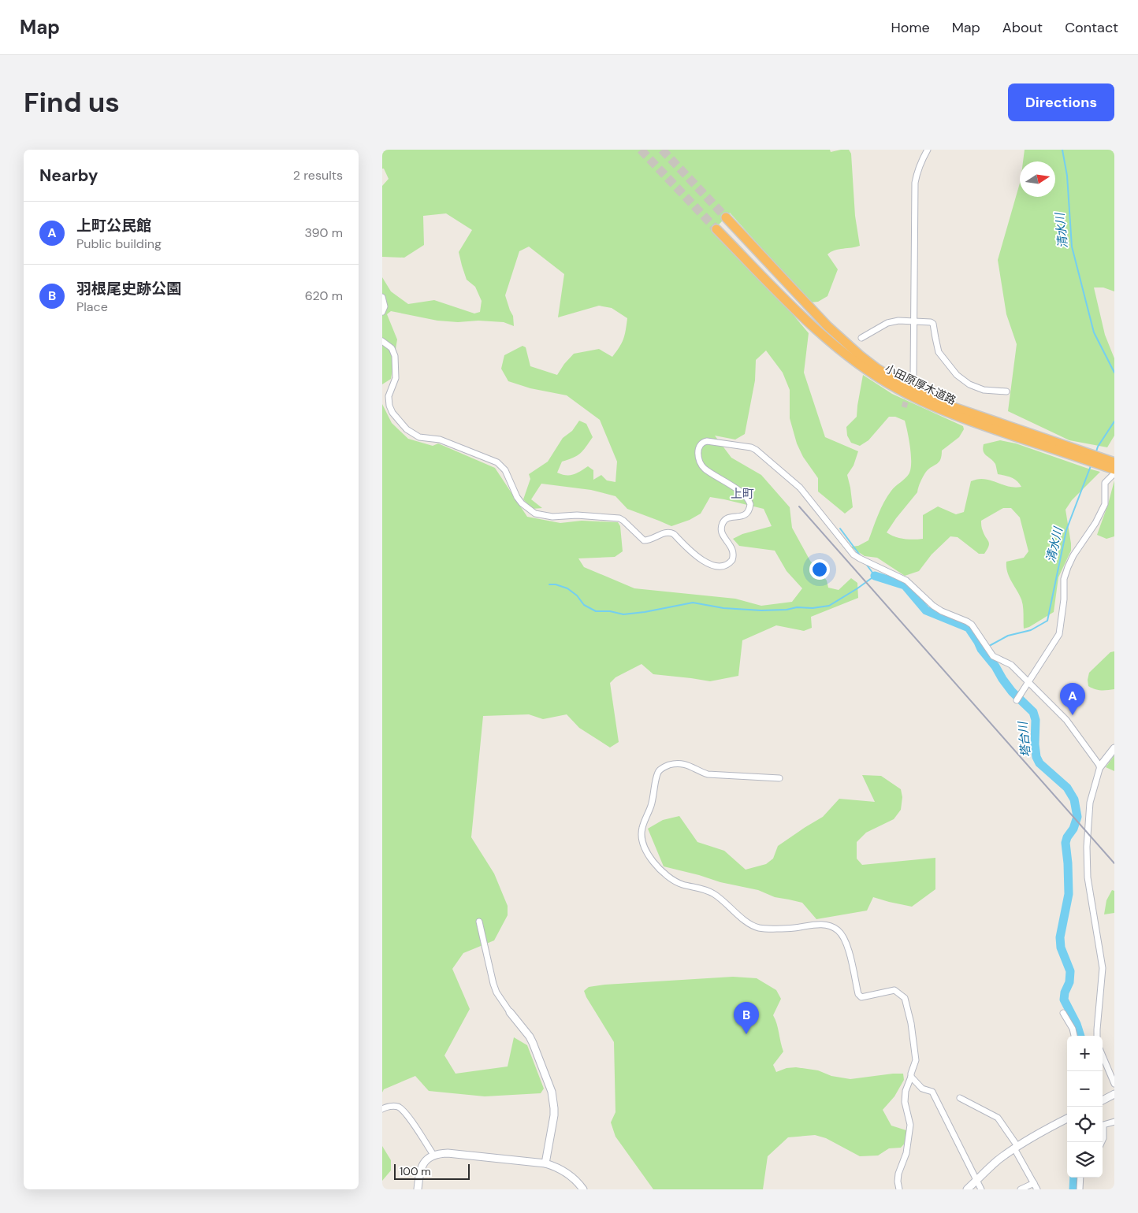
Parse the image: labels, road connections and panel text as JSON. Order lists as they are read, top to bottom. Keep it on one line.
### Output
{"streets":{"highway":["小田原厚木道路"]},"districts":["上町"],"water":["清水川","塔台川"],"scale_bar":"100 m","north":"right","page":{"header":"Map","nav":["Home","Map","About","Contact"],"buttons":"Directions","title":"Find us","heading":["Nearby","2 results"],"list":[{"mark":"A","name":"上町公民館","note":"Public building","value":"390 m"},{"mark":"B","name":"羽根尾史跡公園","note":"Place","value":"620 m"}],"pins":["A","B"],"map_buttons":["+","−"],"scale":"100 m"}}
